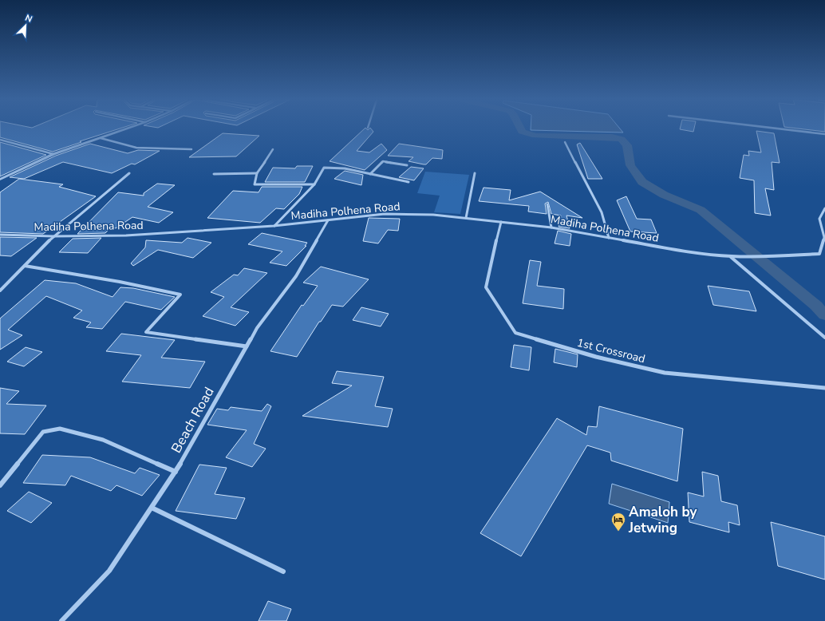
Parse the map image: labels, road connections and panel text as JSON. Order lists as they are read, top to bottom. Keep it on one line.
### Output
{"streets":{"street":["Madiha Polhena Road","1st Crossroad","Beach Road"]},"crossings":[["Madiha Polhena Road","1st Crossroad"],["Madiha Polhena Road","Beach Road"]],"places":{"hotel":["Amaloh by Jetwing"]},"north":"top right"}
